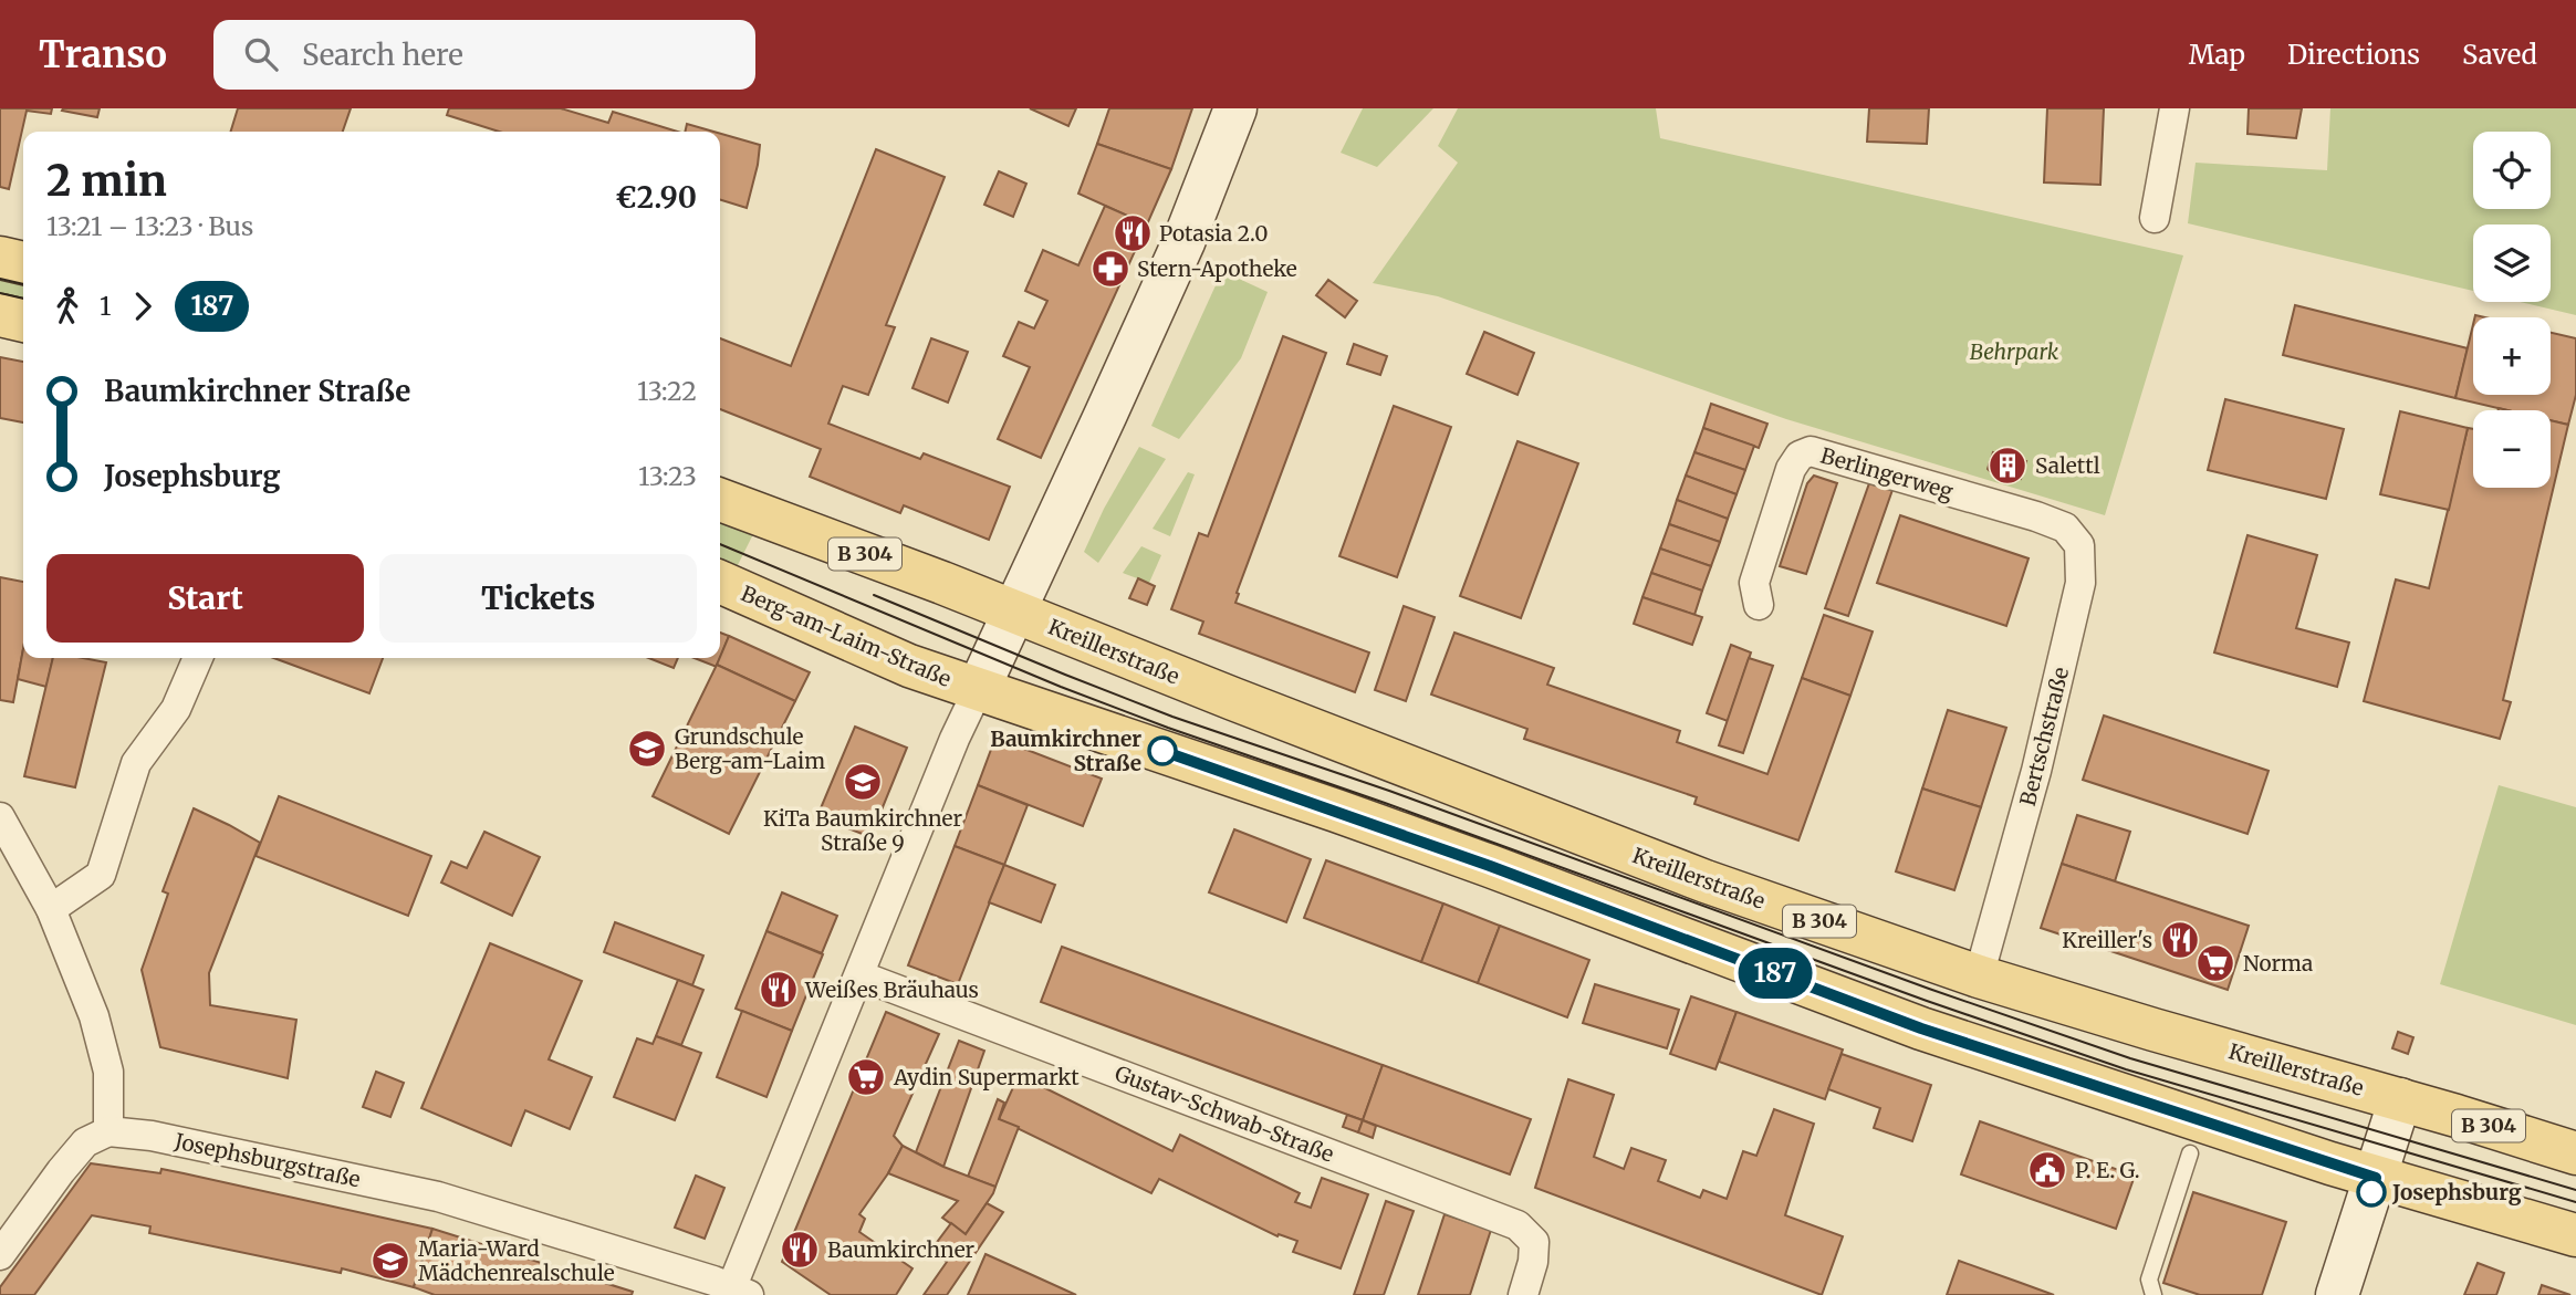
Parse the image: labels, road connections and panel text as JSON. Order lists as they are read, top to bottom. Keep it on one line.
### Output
{"streets":{"main road":["B 304","Berg-am-Laim-Straße","Kreillerstraße"],"street":["Berlingerweg","Bertschstraße","Gustav-Schwab-Straße","Josephsburgstraße"]},"crossings":[["Berlingerweg","Bertschstraße"],["B 304","Kreillerstraße"],["Kreillerstraße","Bertschstraße"]],"parks":["Behrpark"],"places":{"restaurant":["Potasia 2.0","Kreiller's","Weißes Bräuhaus","Baumkirchner"],"pharmacy":["Stern-Apotheke"],"building":["Salettl"],"school or university":["Grundschule Berg-am-Laim","KiTa Baumkirchner Straße 9","Maria-Ward Mädchenrealschule"],"other":["Baumkirchner Straße","Josephsburg"],"supermarket":["Norma","Aydin Supermarkt"],"public building":["P. E. G."]},"lines":["bus line 187"],"page":{"header":"Transo","search":"Search here","nav":["Map","Directions","Saved"],"on_map":"187","map_buttons":["+","−"],"heading":["2 min","13:21 – 13:23 · Bus","€2.90"],"legs":["1","187"],"list":[{"name":"Baumkirchner Straße","value":"13:22"},{"name":"Josephsburg","value":"13:23"}],"buttons":["Start","Tickets"]}}
